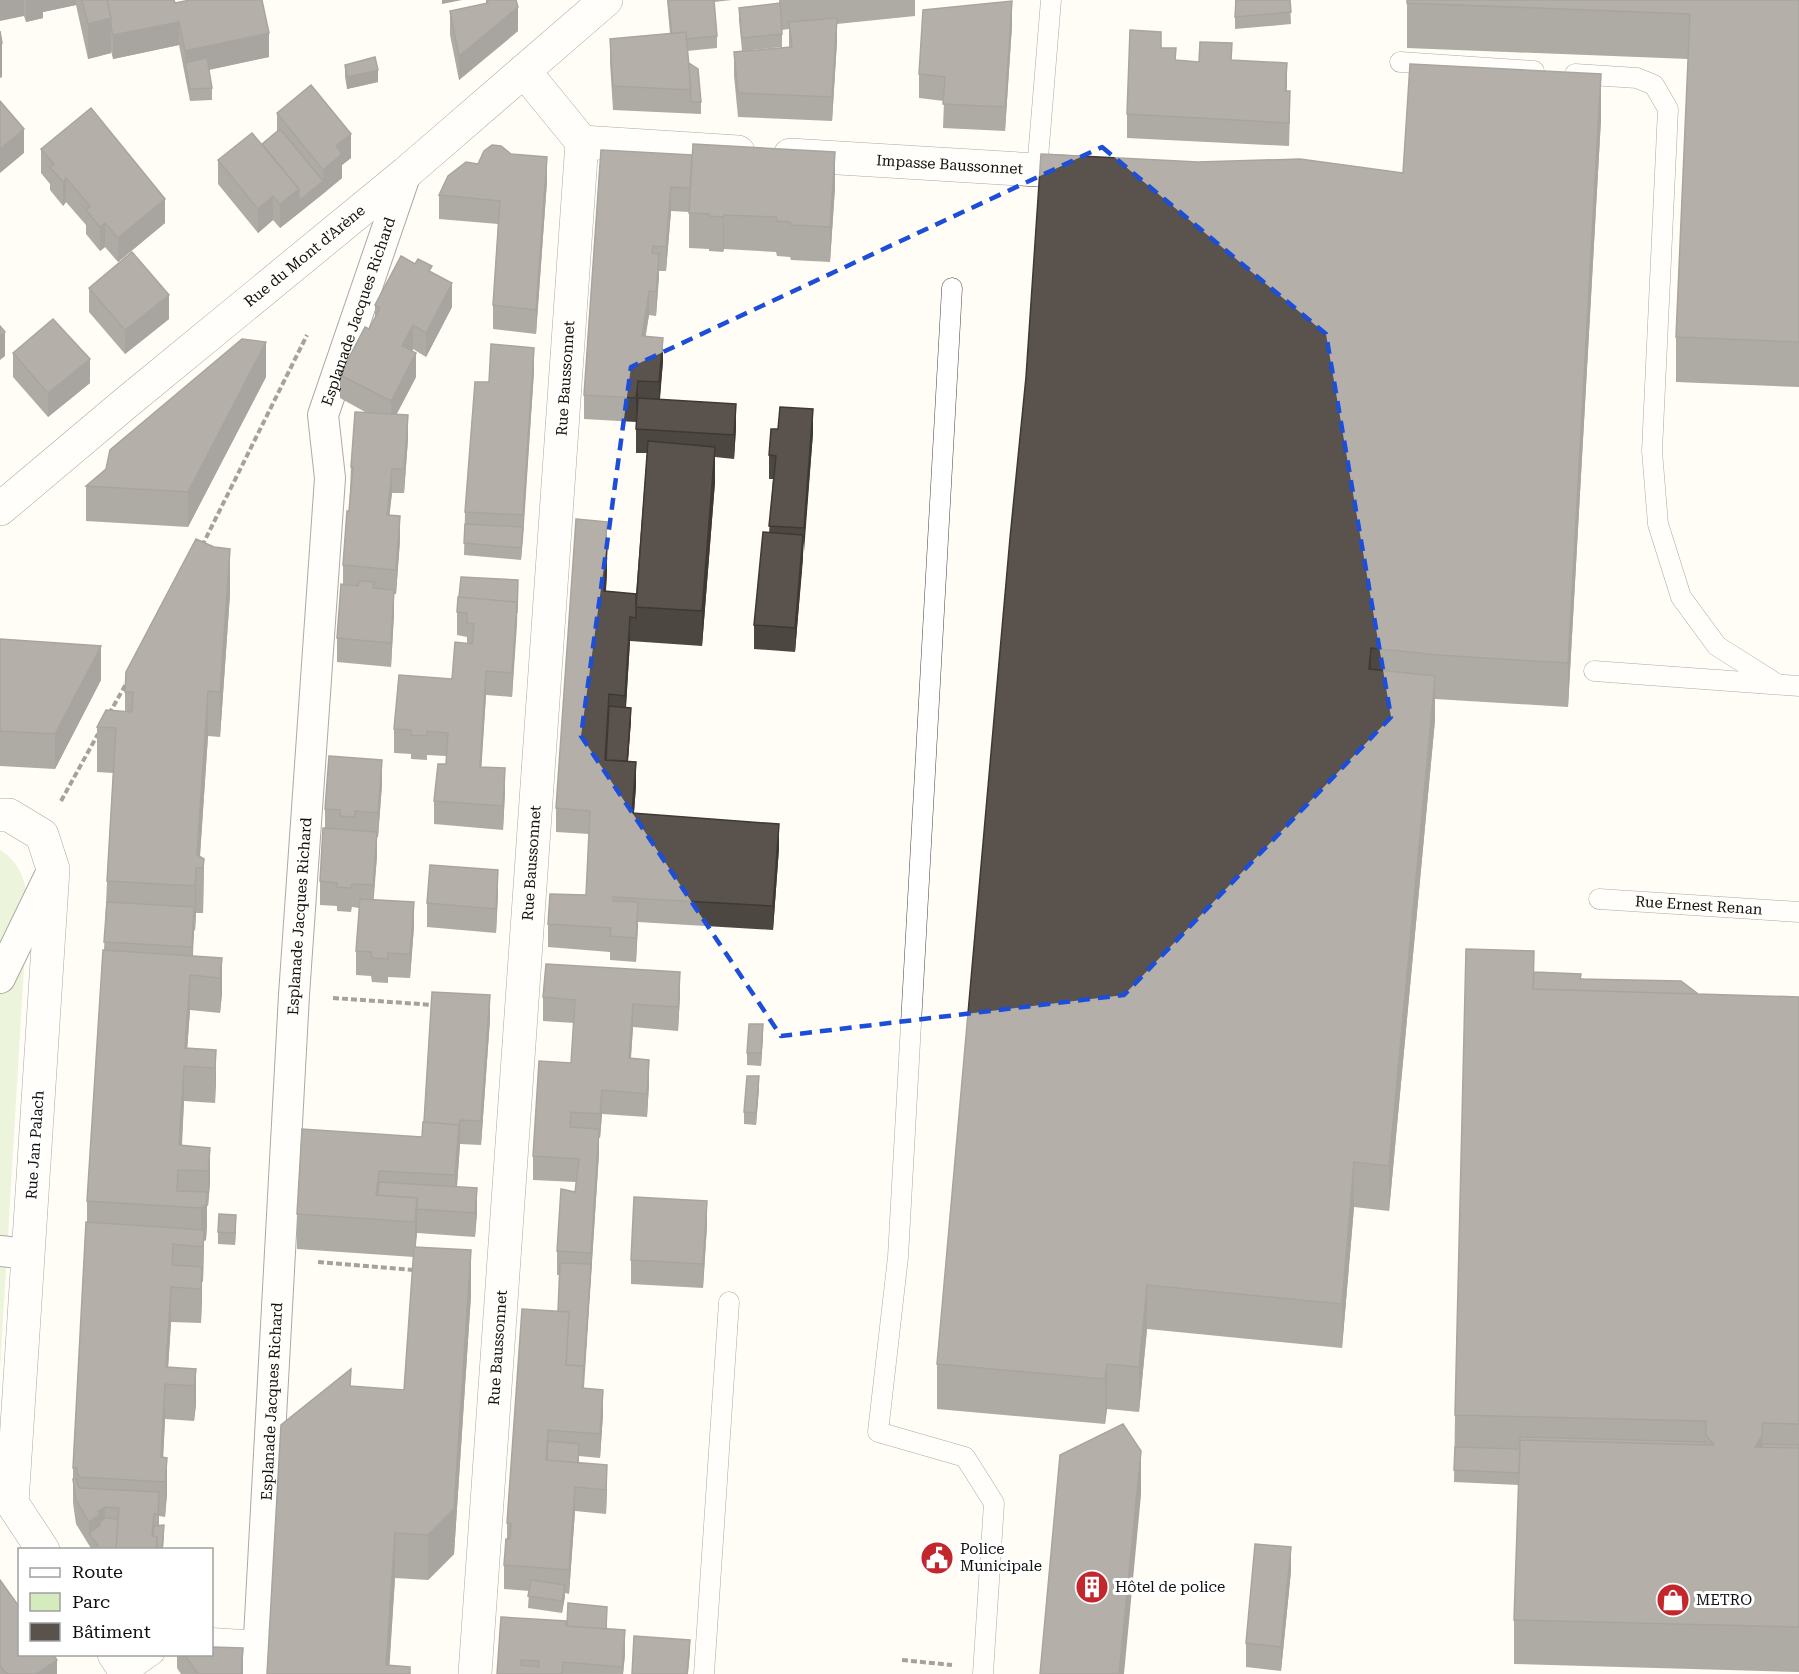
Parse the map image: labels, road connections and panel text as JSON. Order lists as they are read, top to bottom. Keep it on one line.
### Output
{"streets":{"street":["Impasse Baussonnet","Rue du Mont d'Arène","Esplanade Jacques Richard","Rue Baussonnet","Rue Jan Palach"],"lane":["Rue Ernest Renan"]},"crossings":[["Impasse Baussonnet","Rue Baussonnet"],["Rue du Mont d'Arène","Esplanade Jacques Richard"]],"places":{"public building":["Police Municipale"],"building":["Hôtel de police"],"shop":["METRO"]},"legend":["Route","Parc","Bâtiment"]}
